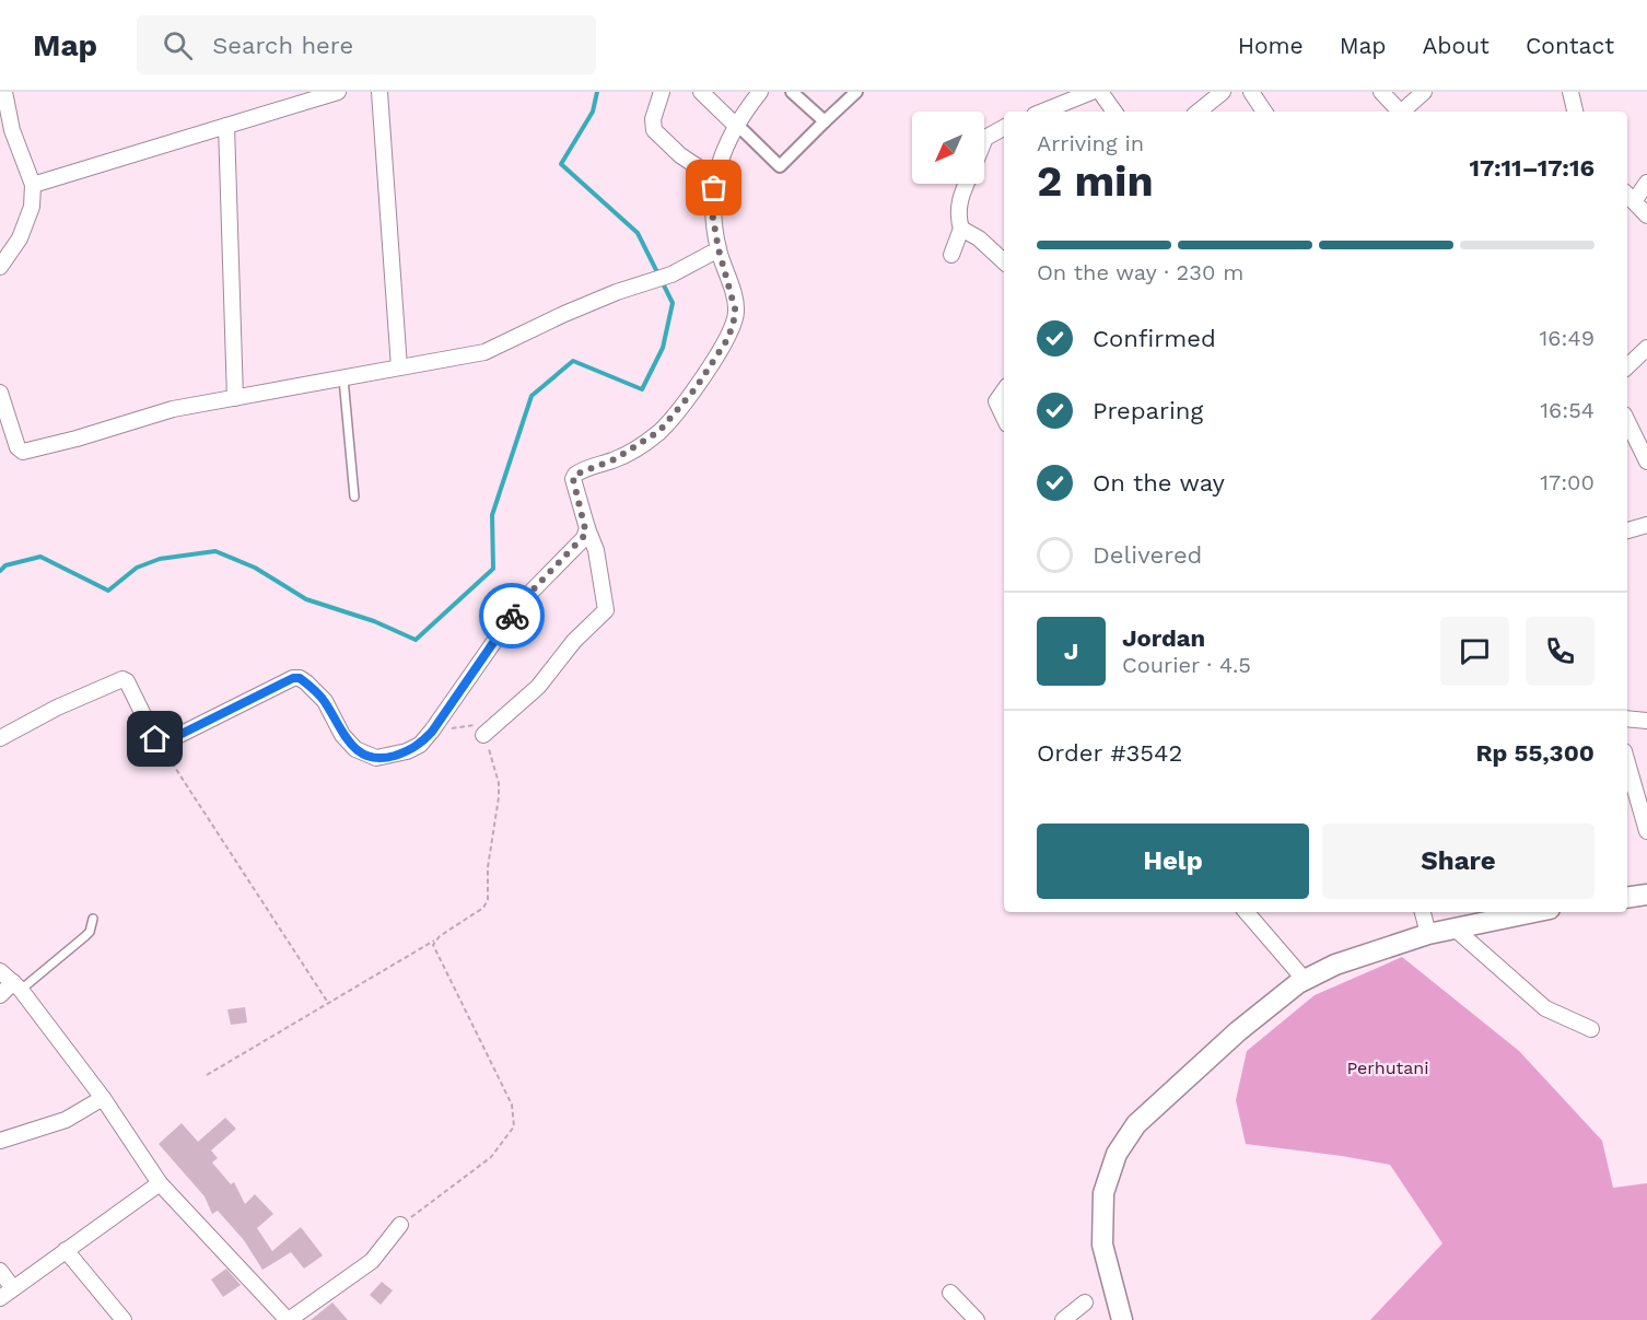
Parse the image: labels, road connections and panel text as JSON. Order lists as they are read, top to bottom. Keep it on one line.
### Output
{"parks":["Perhutani"],"north":"bottom left","page":{"header":"Map","search":"Search here","nav":["Home","Map","About","Contact"],"heading":["2 min","Arriving in","17:11–17:16"],"panel":["Jordan","Courier · 4.5","Order #3542","Rp 55,300"],"bar":"On the way · 230 m","list":[["Confirmed","16:49"],["Preparing","16:54"],["On the way","17:00"],"Delivered"],"round":"J","buttons":["Help","Share"]}}
